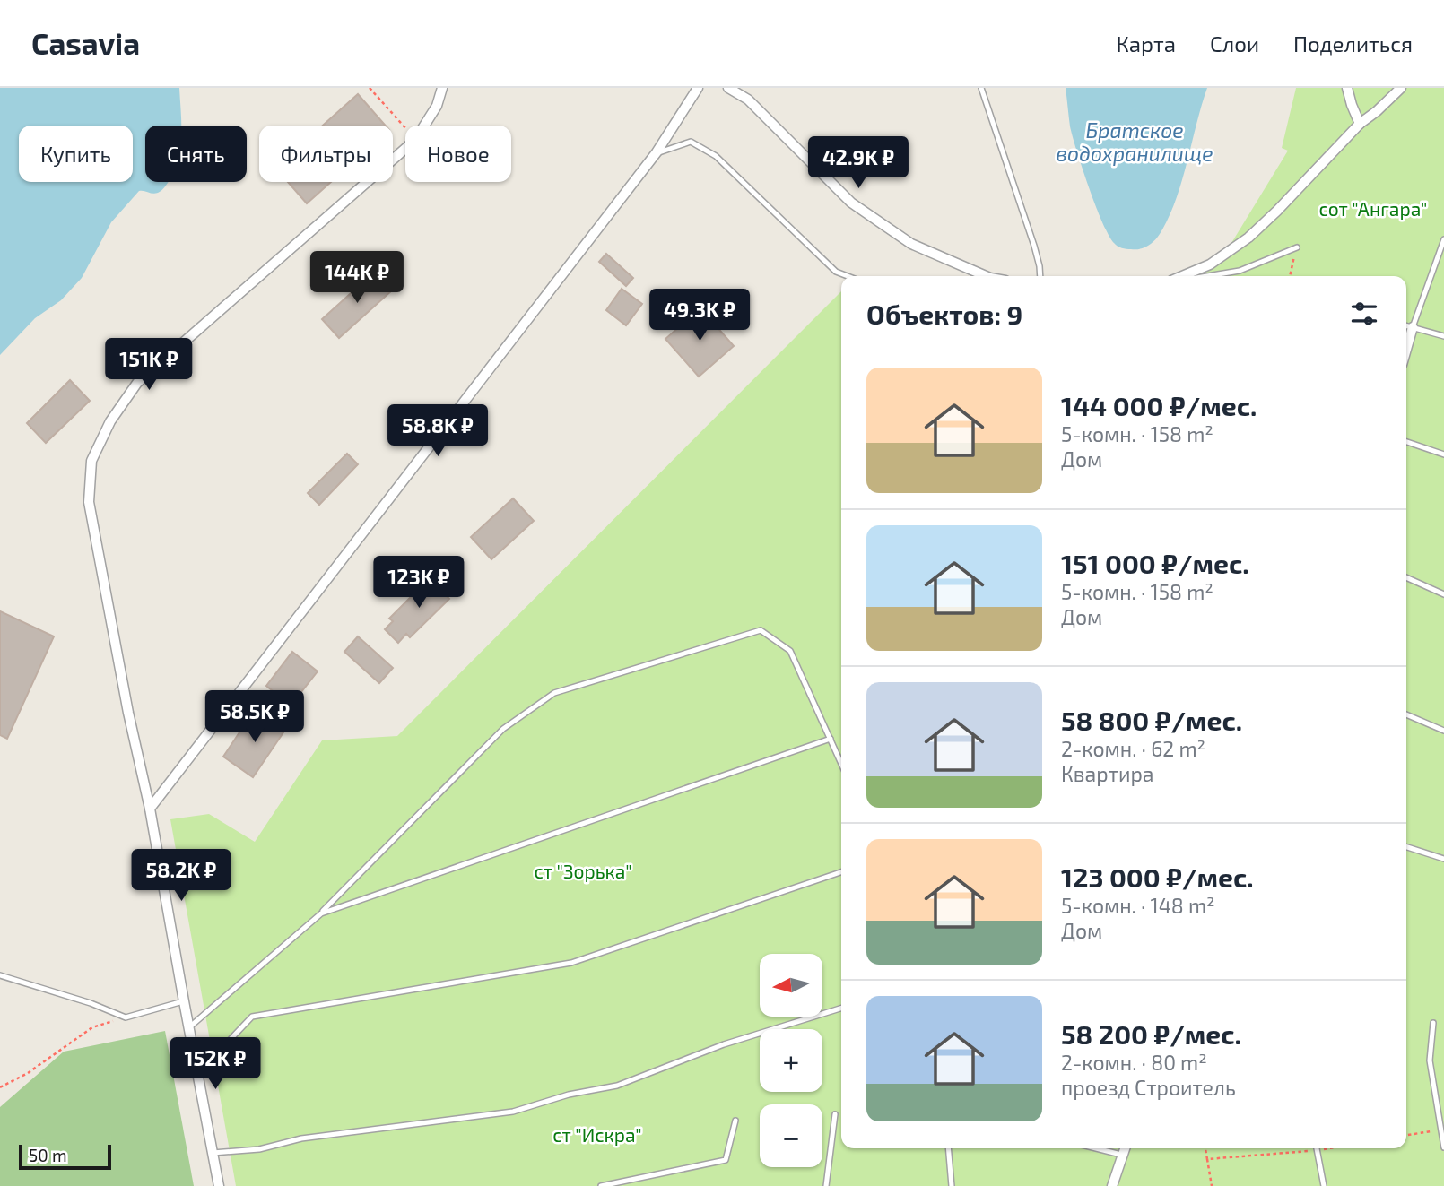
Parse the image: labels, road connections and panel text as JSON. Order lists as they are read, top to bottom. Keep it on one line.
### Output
{"water":["Братское водохранилище"],"parks":["сот \"Ангара\"","ст \"Зорька\"","ст \"Искра\""],"scale_bar":"50 m","north":"left","page":{"header":"Casavia","nav":["Карта","Слои","Поделиться"],"chip":["Купить","Снять","Фильтры","Новое"],"price":["42.9K ₽","144K ₽","49.3K ₽","151K ₽","58.8K ₽","123K ₽","58.5K ₽","58.2K ₽","152K ₽"],"heading":"Объектов: 9","list":[{"name":"144 000 ₽/мес.","note":"5-комн. · 158 m² · Дом"},{"name":"151 000 ₽/мес.","note":"5-комн. · 158 m² · Дом"},{"name":"58 800 ₽/мес.","note":"2-комн. · 62 m² · Квартира"},{"name":"123 000 ₽/мес.","note":"5-комн. · 148 m² · Дом"},{"name":"58 200 ₽/мес.","note":"2-комн. · 80 m² · проезд Строитель"}],"map_buttons":["+","−"],"scale":"50 m"}}
